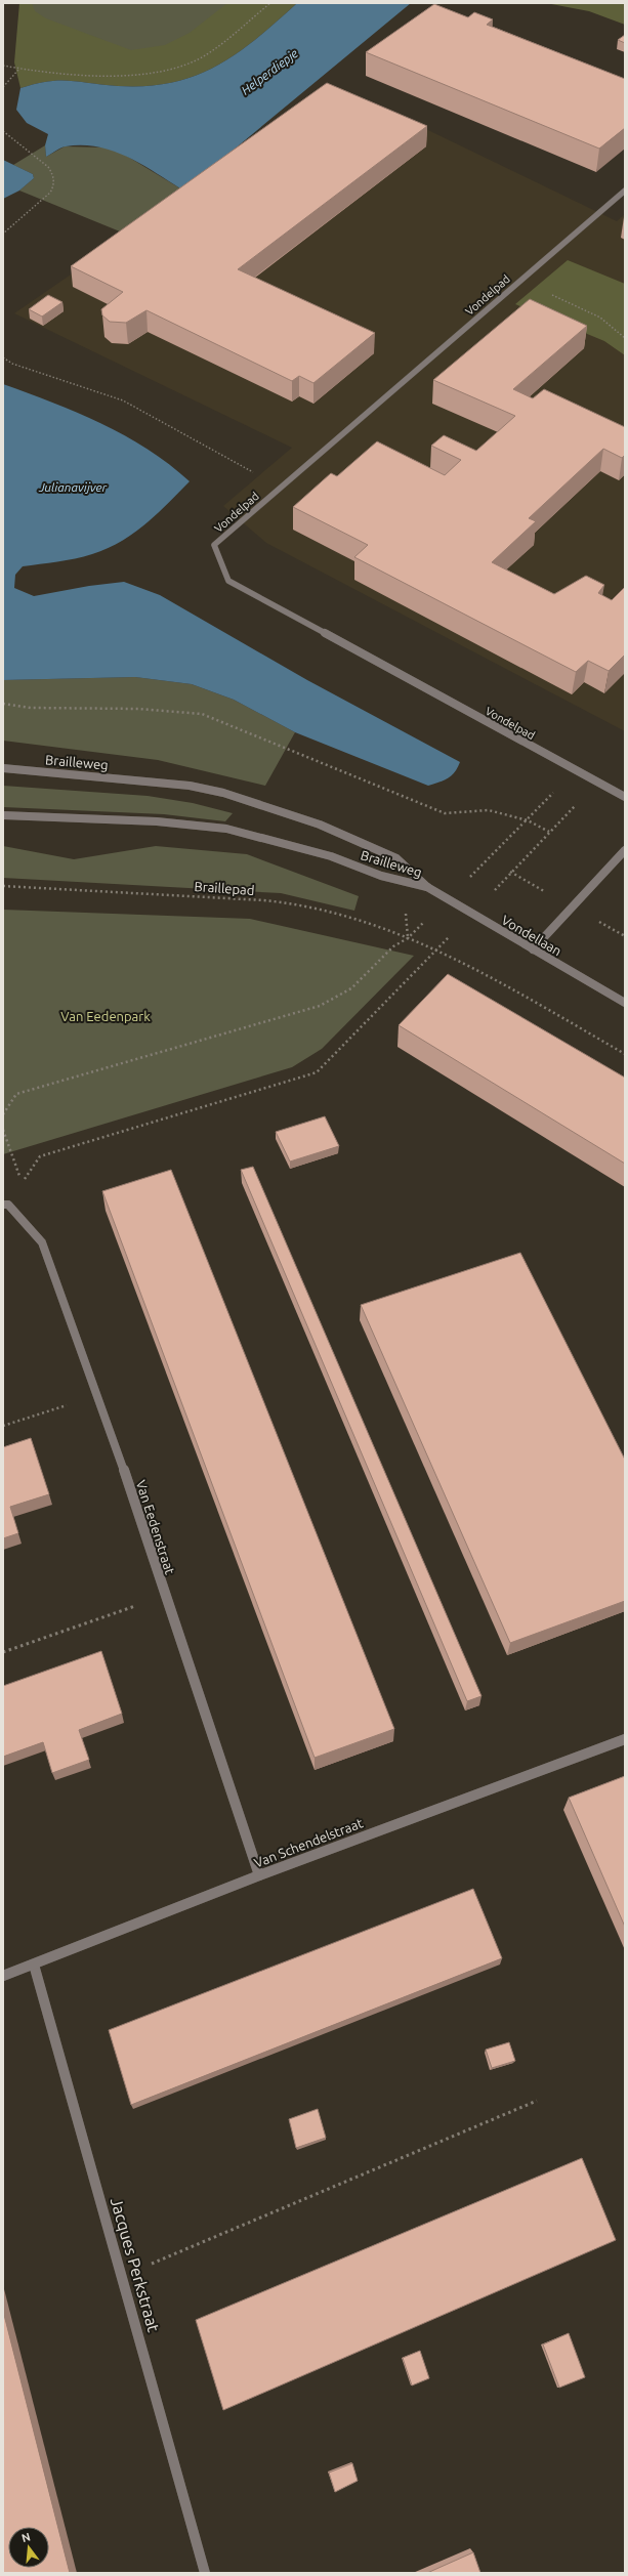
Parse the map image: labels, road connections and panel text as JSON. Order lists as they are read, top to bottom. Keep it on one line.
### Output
{"streets":{"street":["Vondelpad","Brailleweg","Vondellaan","Van Eedenstraat","Van Schendelstraat","Jacques Perkstraat"],"path":["Braillepad"]},"crossings":[["Brailleweg","Vondellaan"],["Van Eedenstraat","Van Schendelstraat"],["Van Schendelstraat","Jacques Perkstraat"]],"water":["Helperdiepje","Julianavijver"],"parks":["Van Eedenpark"],"north":"top"}
